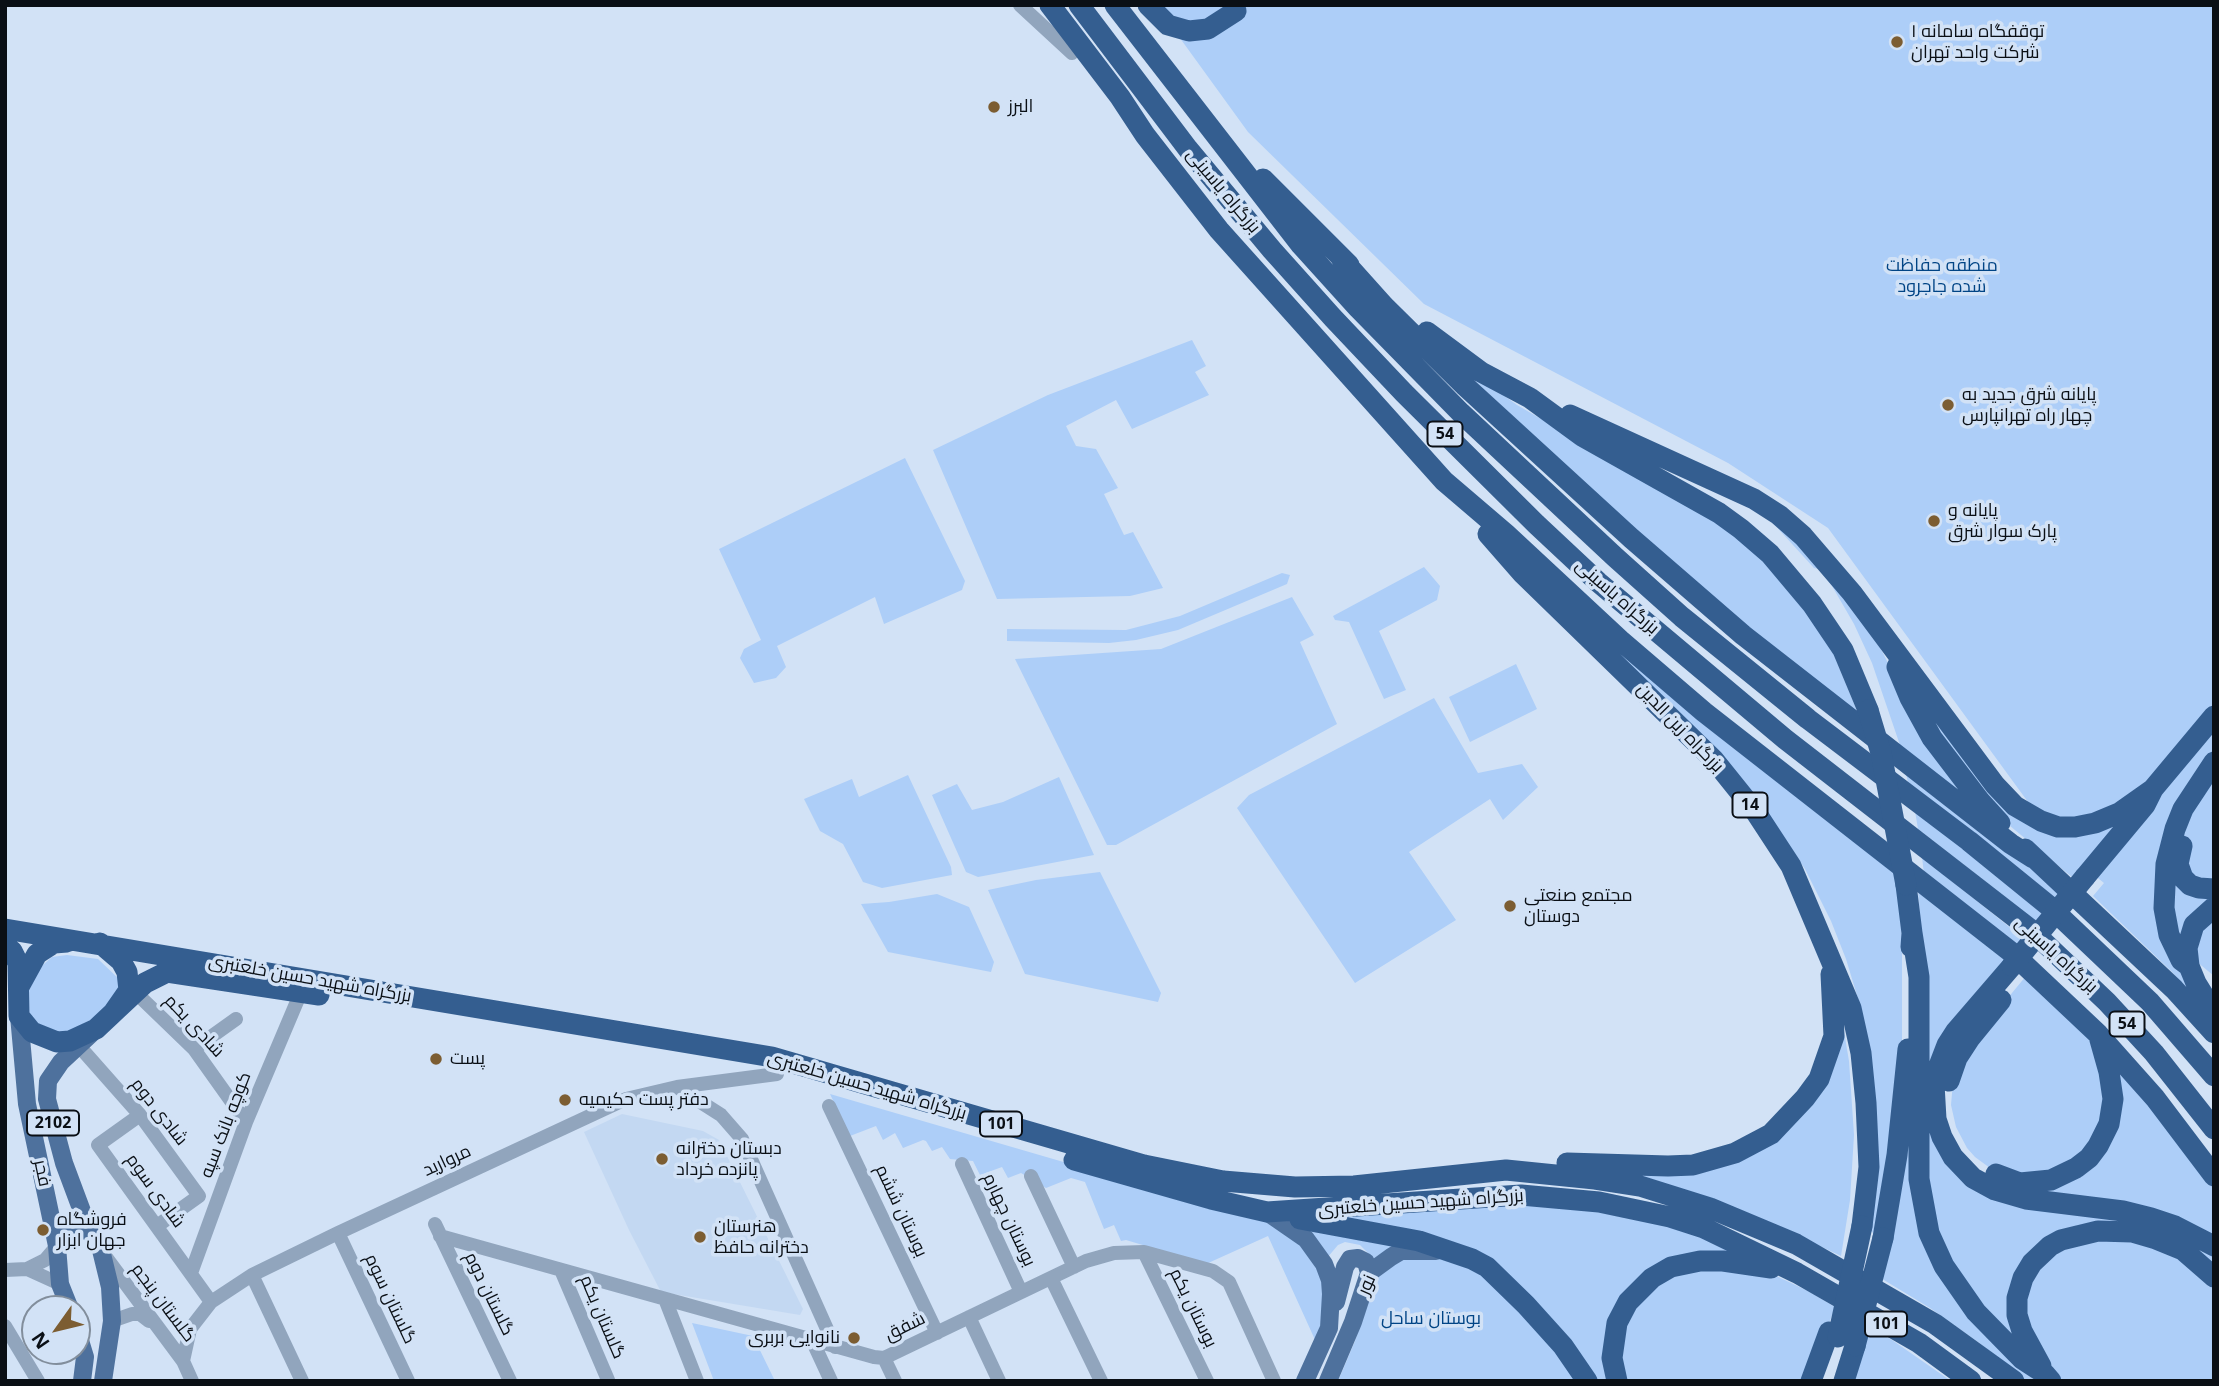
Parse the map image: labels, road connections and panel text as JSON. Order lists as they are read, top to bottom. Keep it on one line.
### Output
{"streets":{"highway":["بزرگراه یاسینی","54","بزرگراه زین الدین","14","بزرگراه شهید حسین خلعتبری","101"],"main road":["2102","فجر","نور"],"street":["شادی یکم","شادی دوم","کوچه بانک سپه","مروارید","شادی سوم","بوستان ششم","بوستان چهارم","گلستان دوم","گلستان سوم","گلستان پنجم","بوستان یکم","گلستان یکم","شفق"]},"crossings":[["بزرگراه شهید حسین خلعتبری","شادی یکم"],["بزرگراه شهید حسین خلعتبری","101"],["بزرگراه شهید حسین خلعتبری","کوچه بانک سپه"],["بزرگراه شهید حسین خلعتبری","مروارید"],["بزرگراه شهید حسین خلعتبری","فجر"],["بزرگراه شهید حسین خلعتبری","نور"],["شادی یکم","کوچه بانک سپه"],["شادی دوم","فجر"],["شادی دوم","شادی سوم"],["2102","فجر"],["2102","گلستان پنجم"],["101","فجر"],["کوچه بانک سپه","شادی سوم"],["مروارید","شادی سوم"],["مروارید","گلستان سوم"],["مروارید","گلستان پنجم"],["بوستان ششم","شفق"],["بوستان چهارم","شفق"],["گلستان دوم","شفق"],["بوستان یکم","شفق"],["گلستان یکم","شفق"]],"parks":["منطقه حفاظت شده جاجرود","بوستان ساحل"],"places":["توقفگاه سامانه ۱ شرکت واحد تهران","البرز","پایانه شرق جدید به چهار راه تهرانپارس","پایانه و پارک‌ سوار شرق","مجتمع صنعتی دوستان","پست","دفتر پست حکیمیه","دبستان دخترانه پانزده خرداد","فروشگاه جهان ابزار","هنرستان دخترانه حافظ","نانوایی بربری"],"north":"bottom left"}
